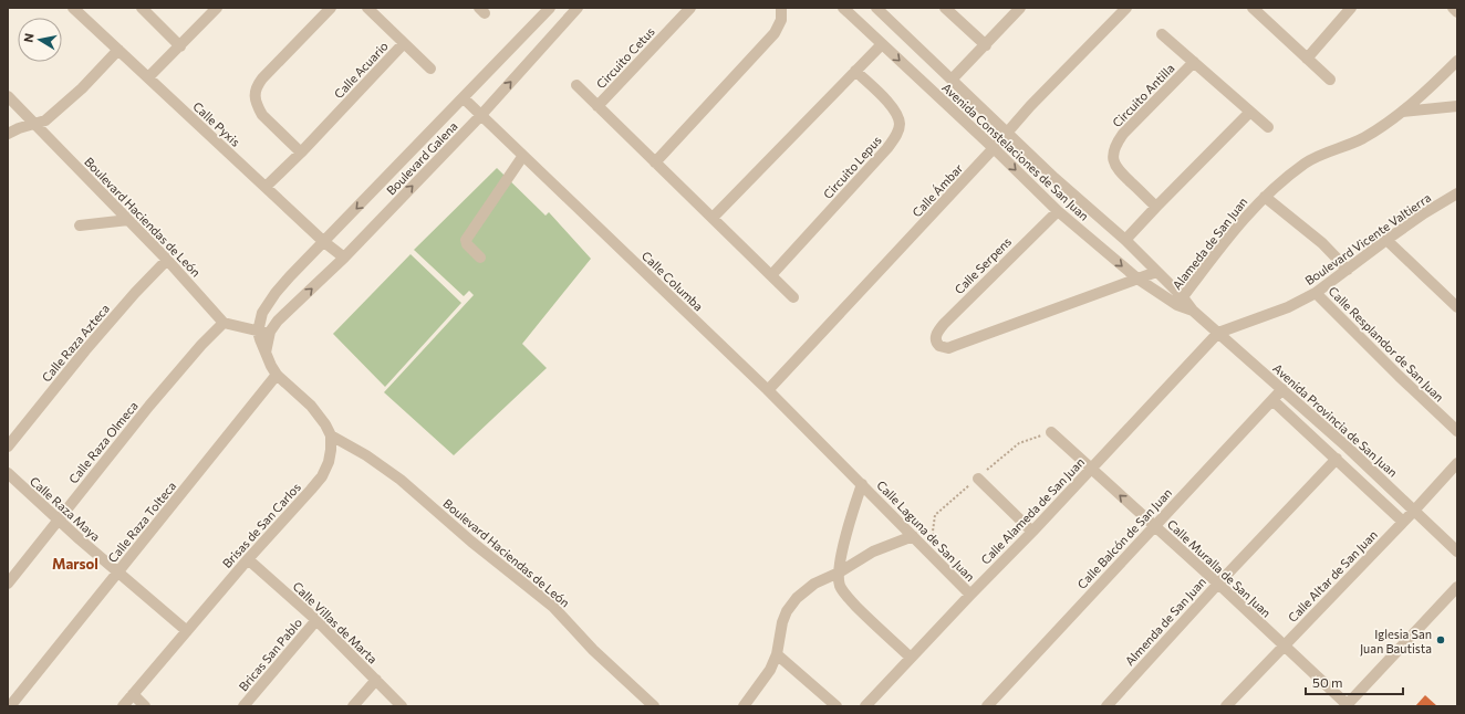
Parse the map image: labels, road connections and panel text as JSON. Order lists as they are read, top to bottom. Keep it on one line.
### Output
{"streets":{"street":["Circuito Cetus","Calle Acuario","Circuito Antilla","Calle Pyxis","Avenida Constelaciones de San Juan","Boulevard Galena","Circuito Lepus","Calle Ámbar","Boulevard Haciendas de León","Boulevard Vicente Valtierra","Alameda de San Juan","Calle Serpens","Calle Columba","Calle Raza Azteca","Calle Resplandor de San Juan","Avenida Provincia de San Juan","Calle Raza Olmeca","Calle Raza Maya","Calle Alameda de San Juan","Calle Raza Tolteca","Brisas de San Carlos","Calle Laguna de San Juan","Calle Balcón de San Juan","Calle Muralla de San Juan","Calle Altar de San Juan","Almenda de San Juan","Calle Villas de Marta","Bricas San Pablo"]},"crossings":[["Circuito Cetus","Circuito Lepus"],["Calle Acuario","Calle Pyxis"],["Calle Pyxis","Boulevard Galena"],["Avenida Constelaciones de San Juan","Calle Ámbar"],["Avenida Constelaciones de San Juan","Alameda de San Juan"],["Avenida Constelaciones de San Juan","Calle Serpens"],["Avenida Constelaciones de San Juan","Avenida Provincia de San Juan"],["Boulevard Galena","Calle Columba"],["Calle Ámbar","Calle Columba"],["Boulevard Haciendas de León","Calle Raza Azteca"],["Boulevard Haciendas de León","Calle Raza Olmeca"],["Boulevard Haciendas de León","Brisas de San Carlos"],["Boulevard Vicente Valtierra","Calle Resplandor de San Juan"],["Boulevard Vicente Valtierra","Avenida Provincia de San Juan"],["Boulevard Vicente Valtierra","Calle Alameda de San Juan"],["Alameda de San Juan","Avenida Provincia de San Juan"],["Calle Columba","Calle Laguna de San Juan"],["Avenida Provincia de San Juan","Calle Alameda de San Juan"],["Avenida Provincia de San Juan","Calle Balcón de San Juan"],["Avenida Provincia de San Juan","Calle Altar de San Juan"],["Calle Raza Olmeca","Calle Raza Maya"],["Calle Raza Maya","Calle Raza Tolteca"],["Calle Raza Maya","Brisas de San Carlos"],["Calle Alameda de San Juan","Calle Laguna de San Juan"],["Calle Alameda de San Juan","Calle Muralla de San Juan"],["Brisas de San Carlos","Calle Villas de Marta"],["Calle Balcón de San Juan","Calle Muralla de San Juan"],["Calle Muralla de San Juan","Calle Altar de San Juan"],["Calle Muralla de San Juan","Almenda de San Juan"],["Calle Villas de Marta","Bricas San Pablo"]],"districts":["Marsol"],"places":["Iglesia San Juan Bautista"],"scale_bar":"50 m","north":"left"}
